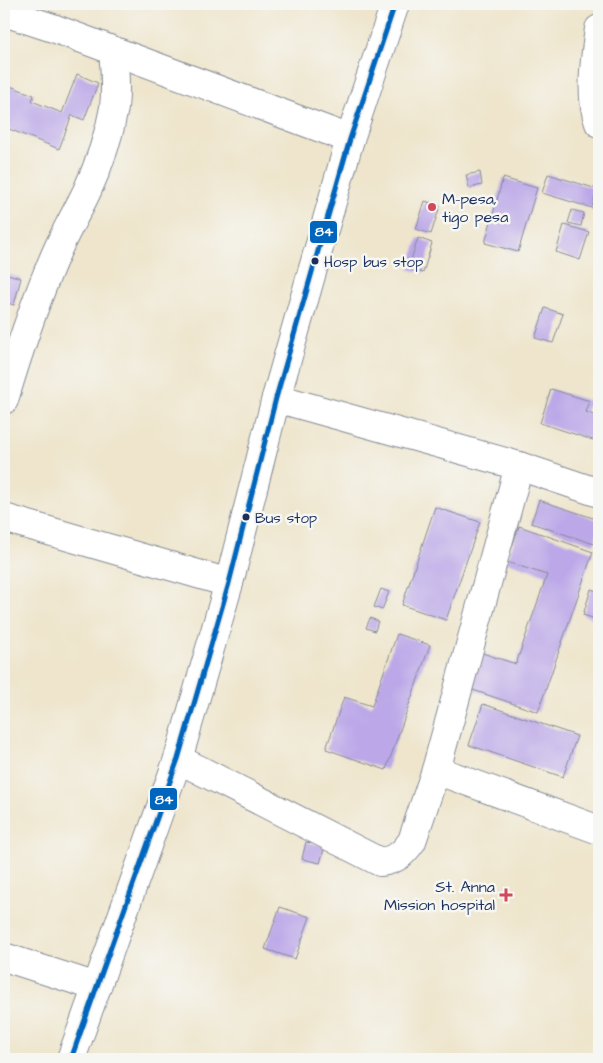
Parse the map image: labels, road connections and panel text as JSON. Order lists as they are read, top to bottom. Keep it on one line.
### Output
{"places":{"other":["M-pesa, tigo pesa","Hosp bus stop","Bus stop"],"health":["St. Anna Mission hospital"]},"lines":["transit line 84"]}
